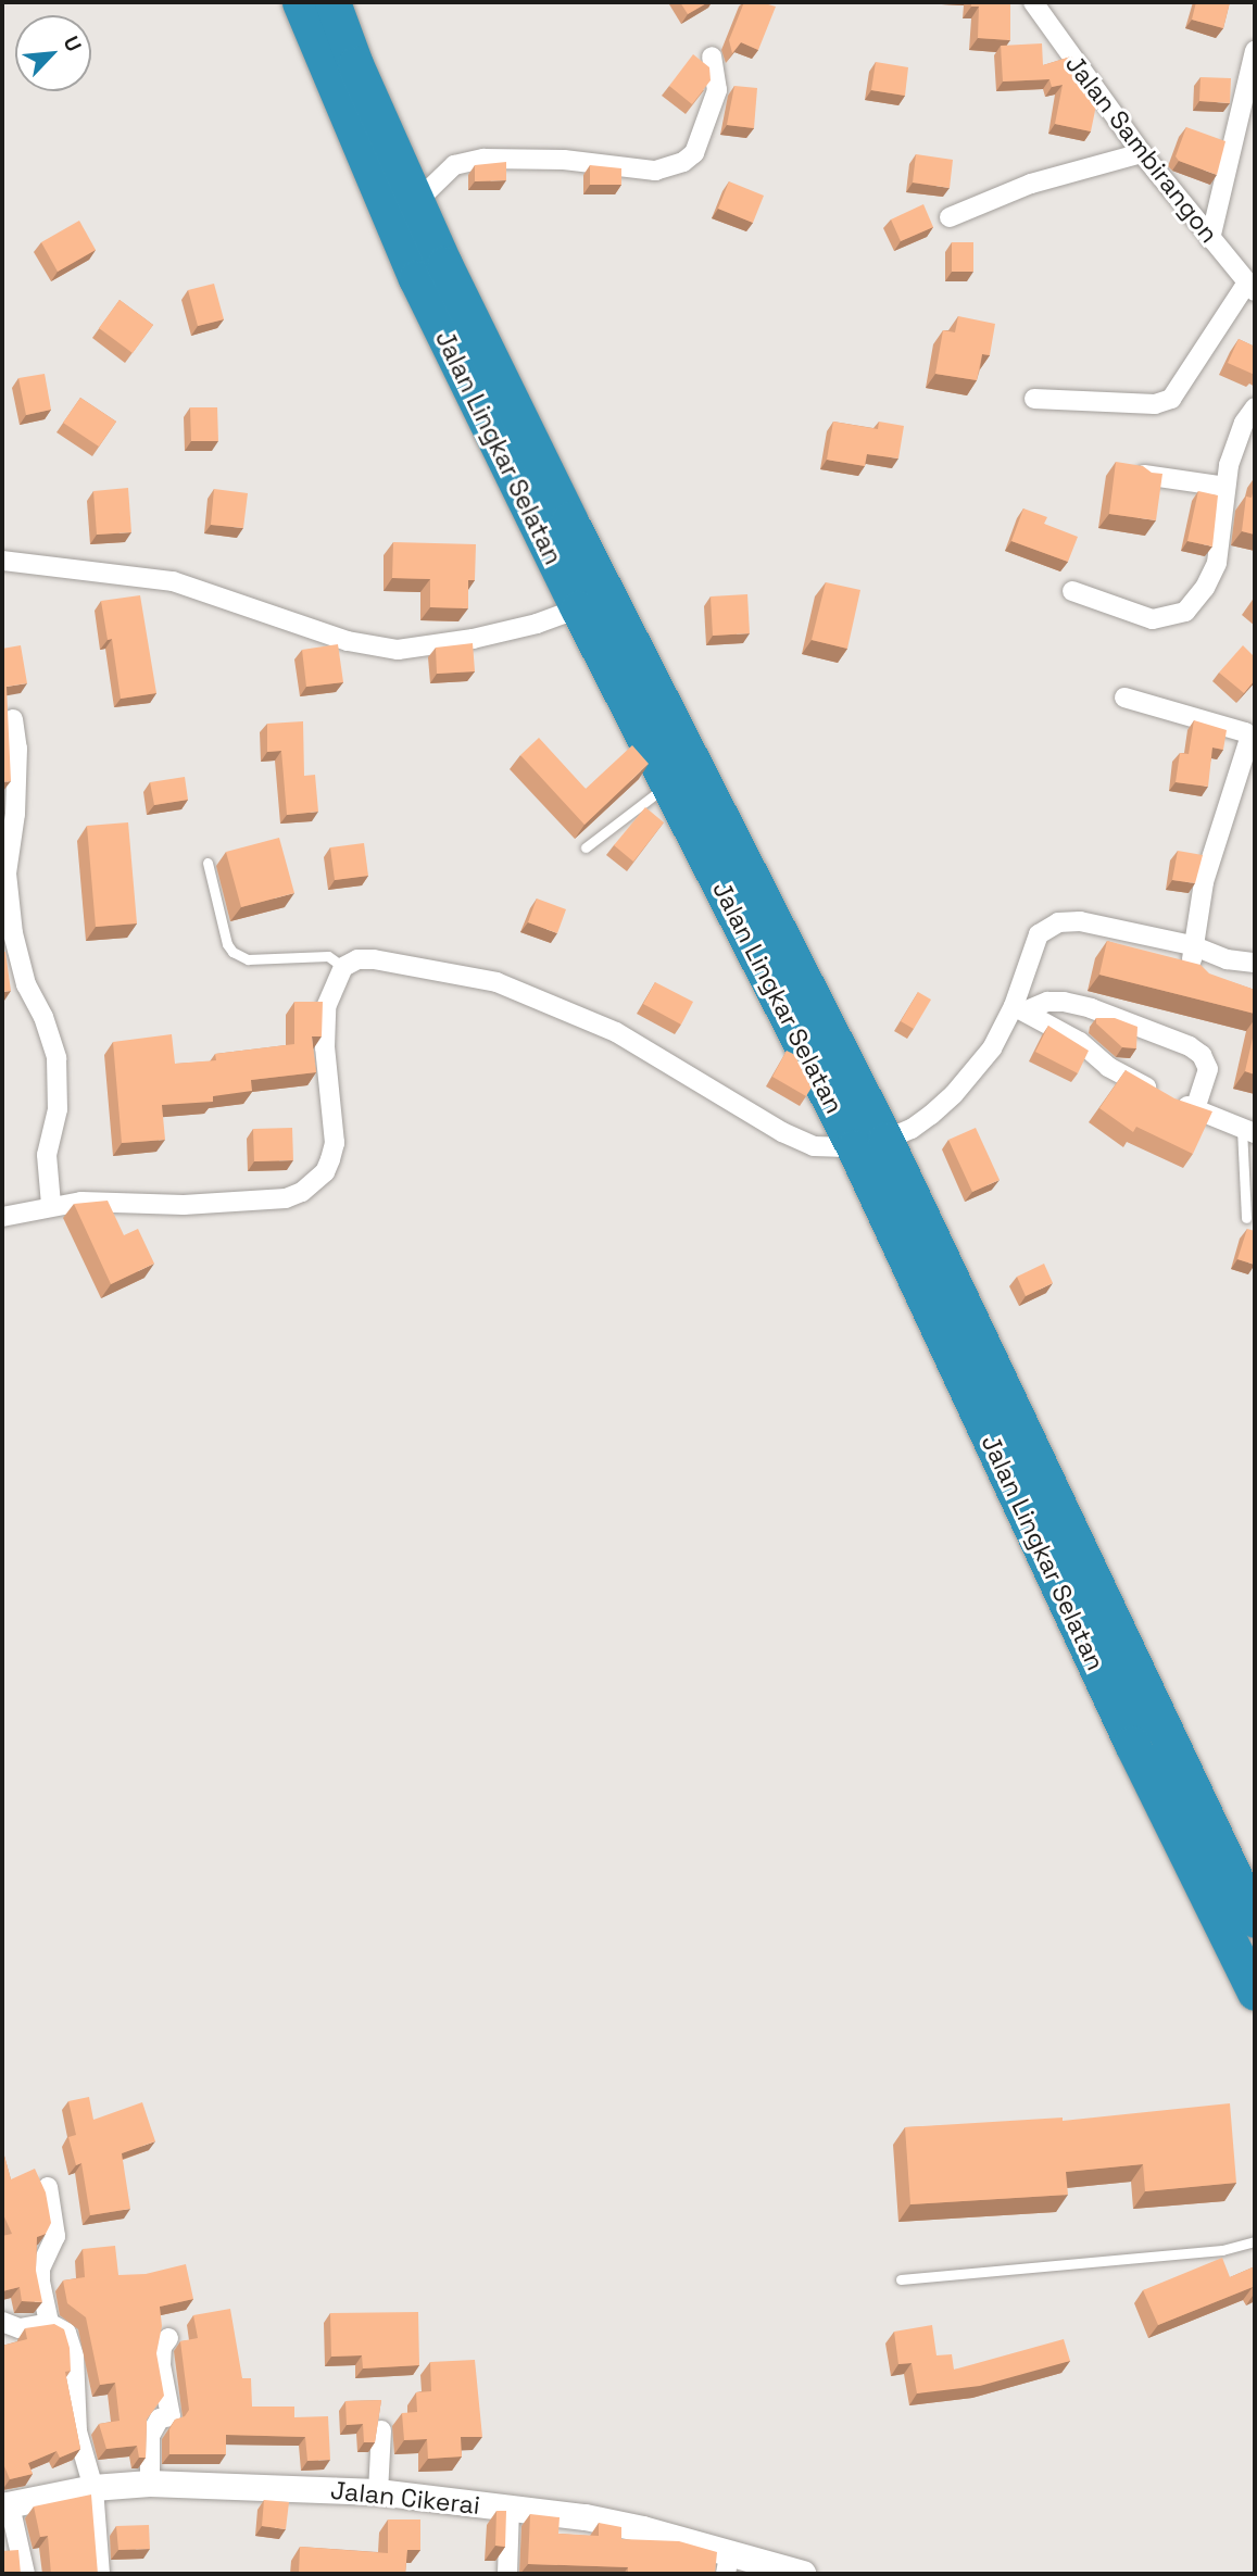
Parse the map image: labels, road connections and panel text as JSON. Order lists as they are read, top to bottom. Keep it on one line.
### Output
{"streets":{"highway":["Jalan Lingkar Selatan"],"street":["Jalan Sambirangon","Jalan Cikerai"]},"north":"top right"}
